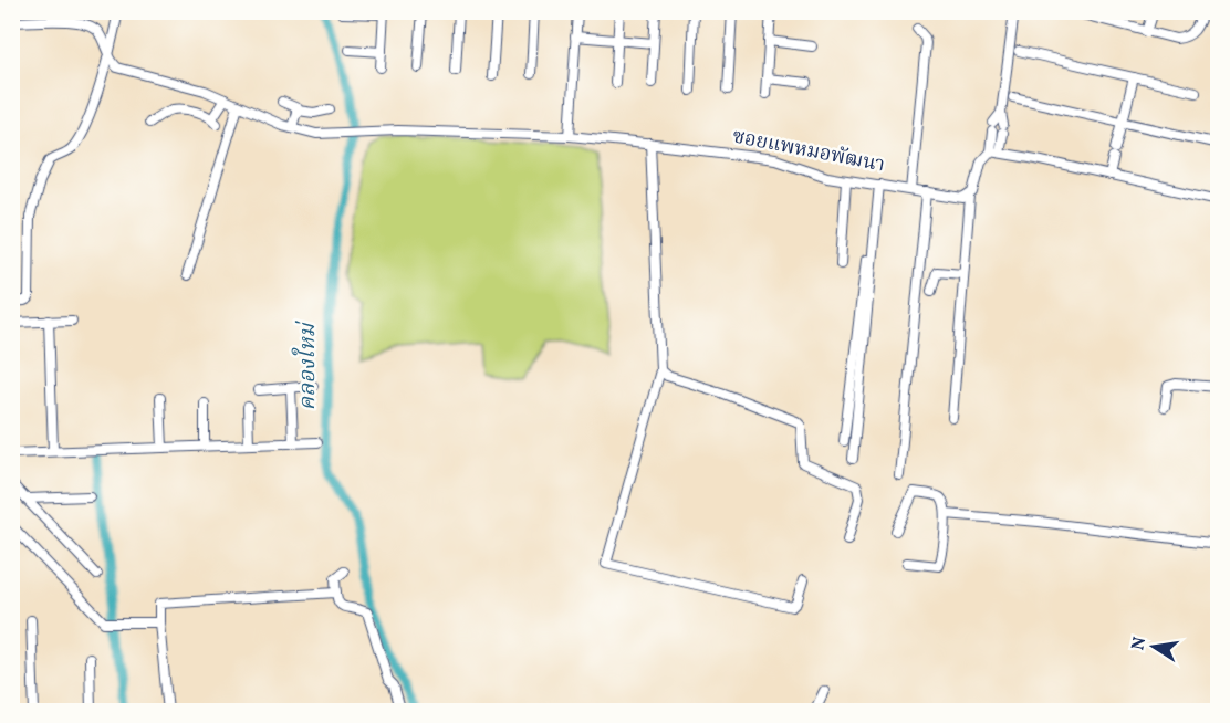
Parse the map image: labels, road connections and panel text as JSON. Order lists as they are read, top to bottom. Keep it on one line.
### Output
{"streets":{"street":["ซอยแพหมอพัฒนา"]},"water":["คลองใหม่"],"north":"left"}
